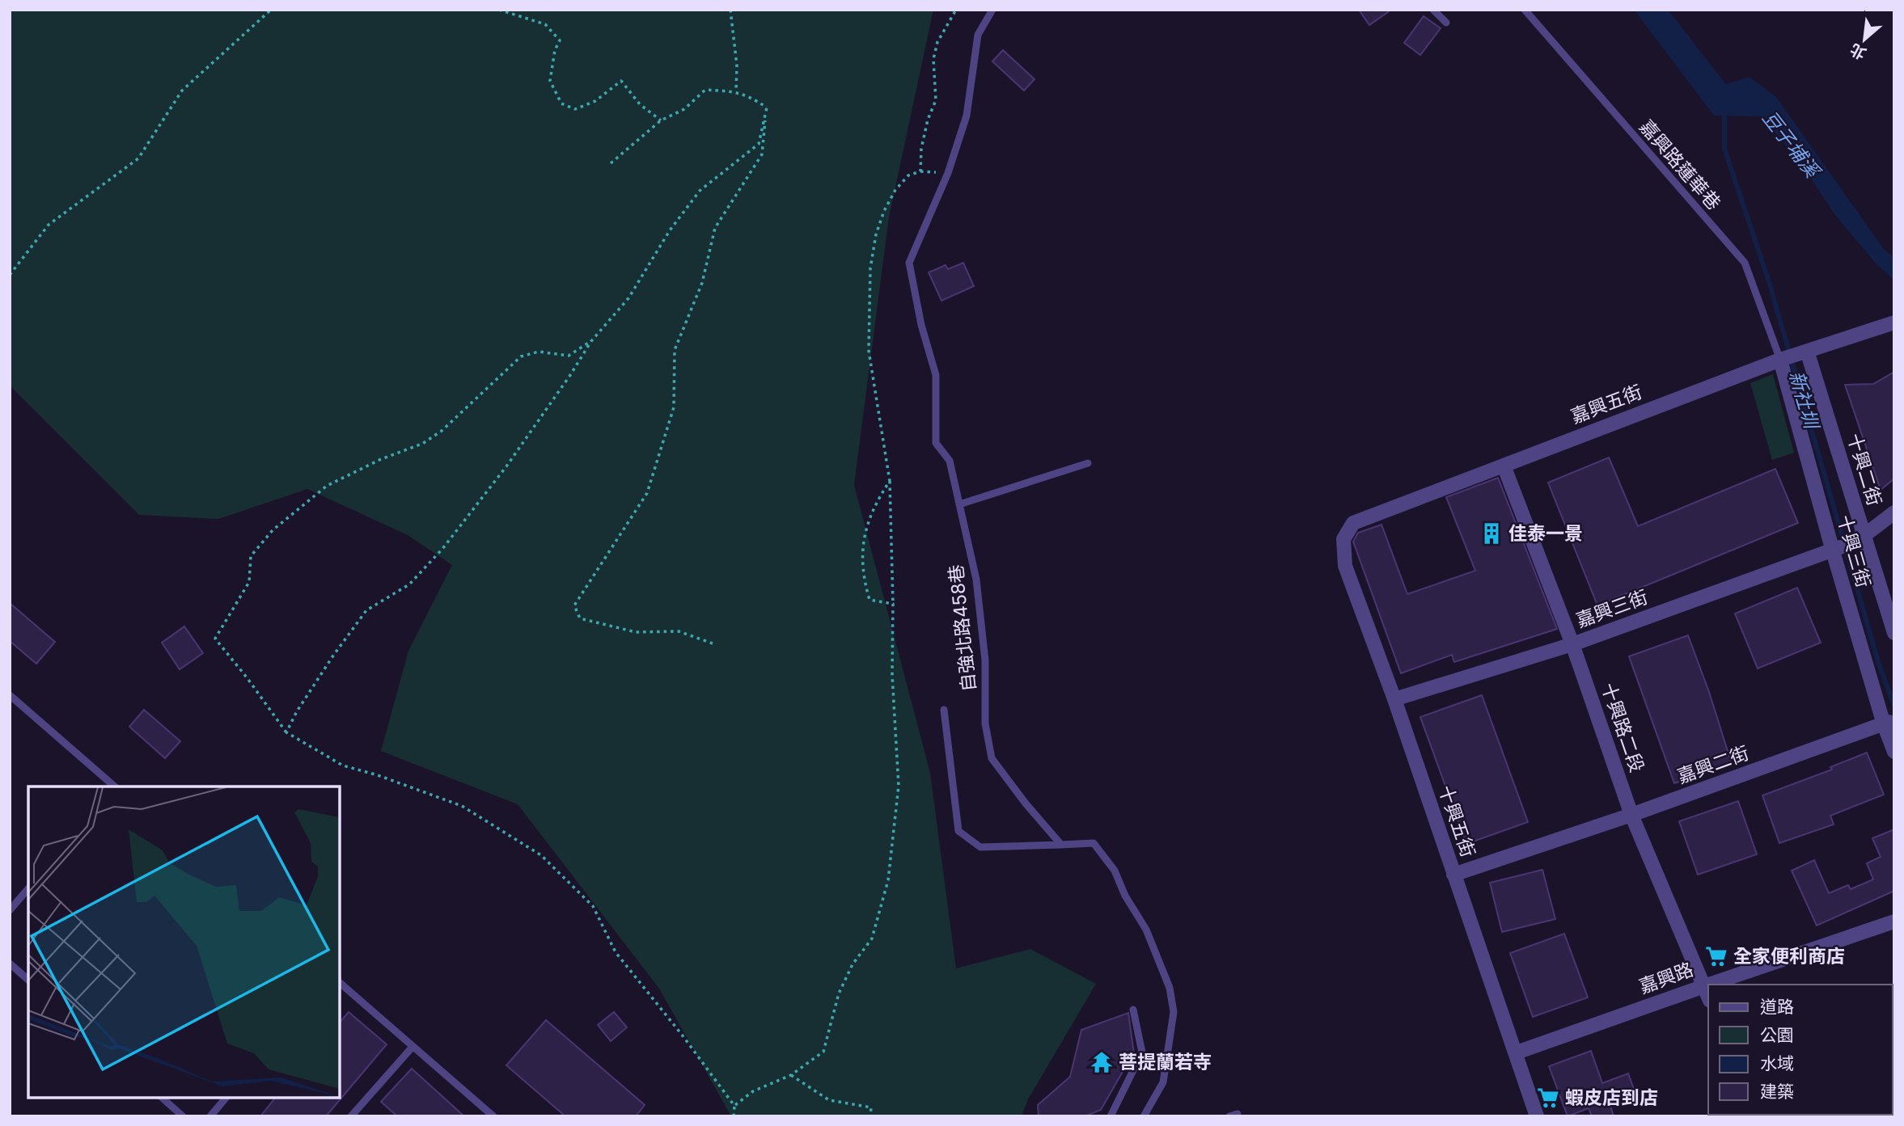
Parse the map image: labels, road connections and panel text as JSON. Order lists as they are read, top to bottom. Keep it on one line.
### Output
{"streets":{"street":["嘉興五街","十興二街","十興三街","嘉興三街","十興路二段","嘉興二街","十興五街","嘉興路"],"lane":["嘉興路蓮華巷","自強北路458巷"]},"crossings":[["嘉興路蓮華巷","嘉興五街"],["嘉興路蓮華巷","十興三街"],["嘉興五街","十興二街"],["嘉興五街","十興三街"],["嘉興五街","十興路二段"],["嘉興五街","十興五街"],["十興三街","嘉興三街"],["十興三街","嘉興二街"],["嘉興三街","十興路二段"],["嘉興三街","十興五街"],["十興路二段","嘉興二街"],["十興路二段","嘉興路"],["嘉興二街","十興五街"],["十興五街","嘉興路"]],"water":["豆子埔溪","新社圳"],"places":{"building":["佳泰一景"],"supermarket":["全家便利商店","蝦皮店到店"],"temple":["菩提蘭若寺"]},"legend":["道路","公園","水域","建築"],"north":"bottom left"}
